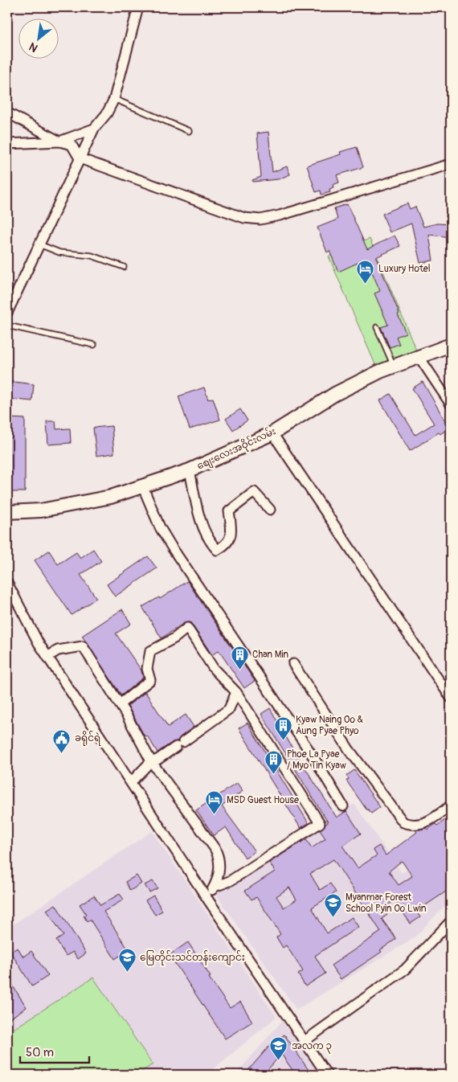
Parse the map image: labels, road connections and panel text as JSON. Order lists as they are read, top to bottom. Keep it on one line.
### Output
{"streets":{"street":["စျေးလေးအဝိုင်းလမ်း"]},"places":{"hotel":["Luxury Hotel","MSD Guest House"],"building":["Chan Min","Kyaw Naing Oo & Aung Pyae Phyo","Phoe La Pyae / Myo Tin Kyaw"],"public building":["ခရိုင်ရဲ"],"school or university":["Myanmar Forest School Pyin Oo Lwin","မြေတိုင်းသင်တန်းကျောင်း","အလက ၃"]},"scale_bar":"50 m","north":"bottom left"}
